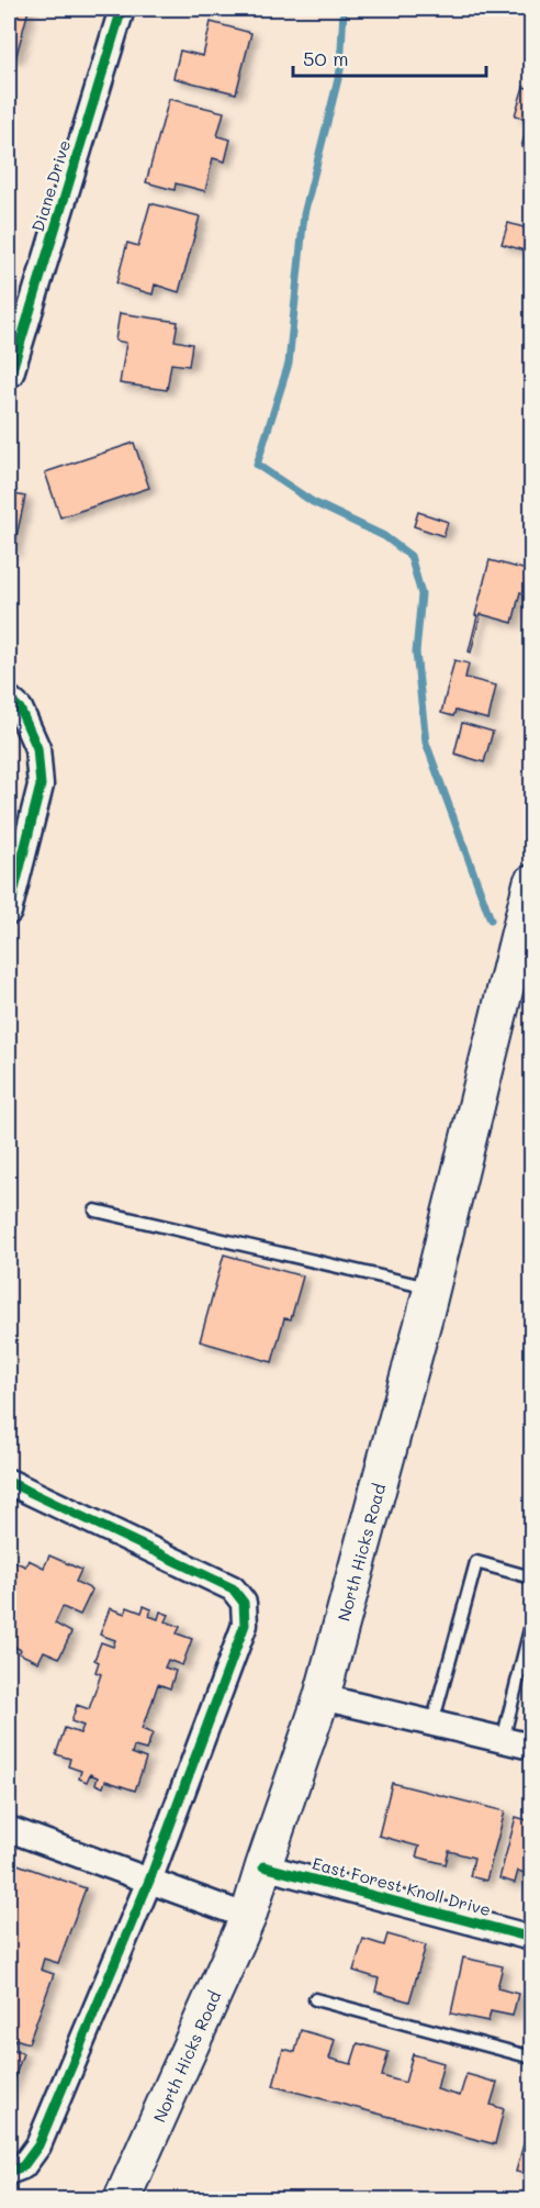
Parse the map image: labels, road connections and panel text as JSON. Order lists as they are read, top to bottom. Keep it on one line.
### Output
{"streets":{"main road":["North Hicks Road"],"street":["Diane Drive","East Forest Knoll Drive"]},"crossings":[["North Hicks Road","East Forest Knoll Drive"]],"scale_bar":"50 m"}
